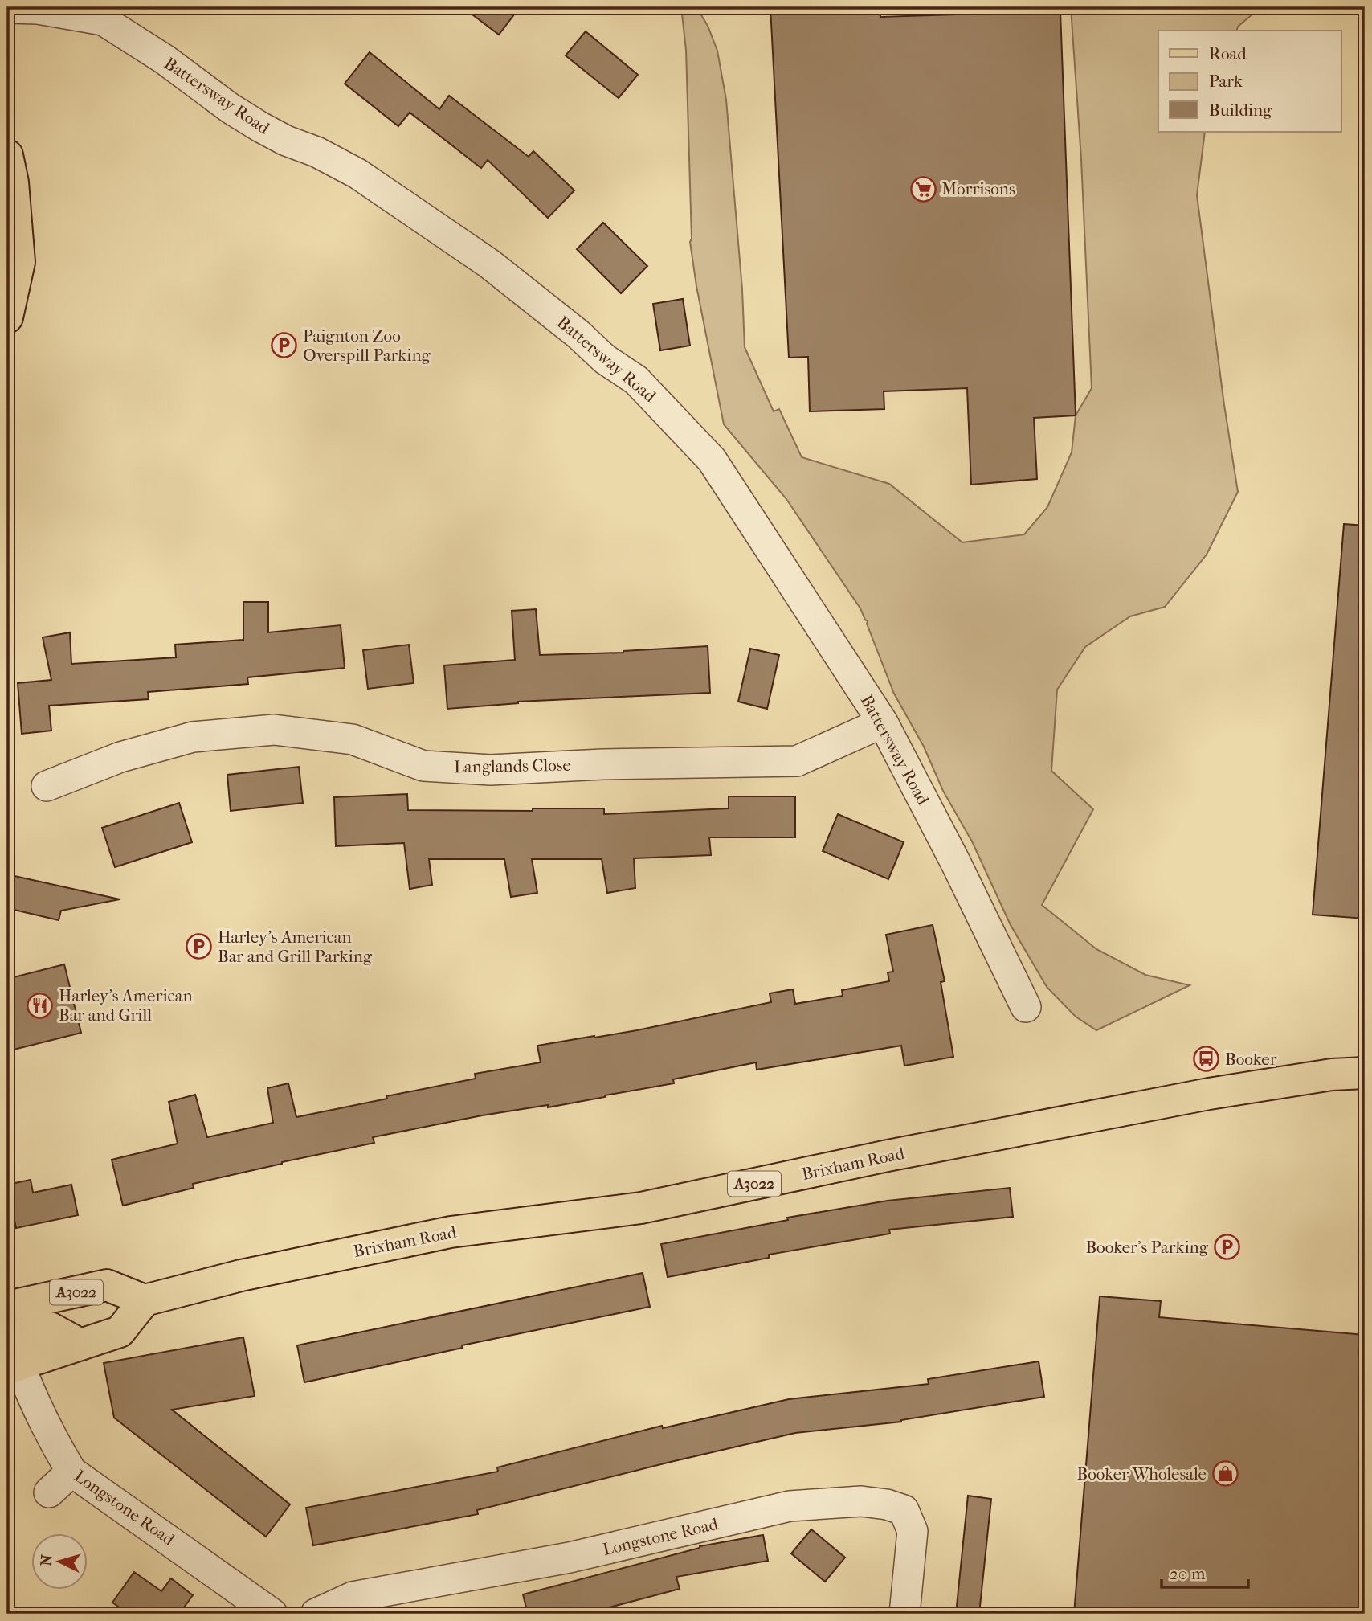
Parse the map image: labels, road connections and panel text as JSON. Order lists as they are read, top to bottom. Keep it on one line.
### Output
{"streets":{"main road":["Brixham Road","A3022"],"street":["Battersway Road","Langlands Close","Longstone Road"]},"crossings":[["Battersway Road","Langlands Close"],["Brixham Road","A3022"]],"places":{"supermarket":["Morrisons"],"parking":["Paignton Zoo Overspill Parking","Harley's American Bar and Grill Parking","Booker's Parking"],"restaurant":["Harley's American Bar and Grill"],"bus stop":["Booker"],"shop":["Booker Wholesale"]},"legend":["Road","Park","Building"],"scale_bar":"20 m","north":"left"}
